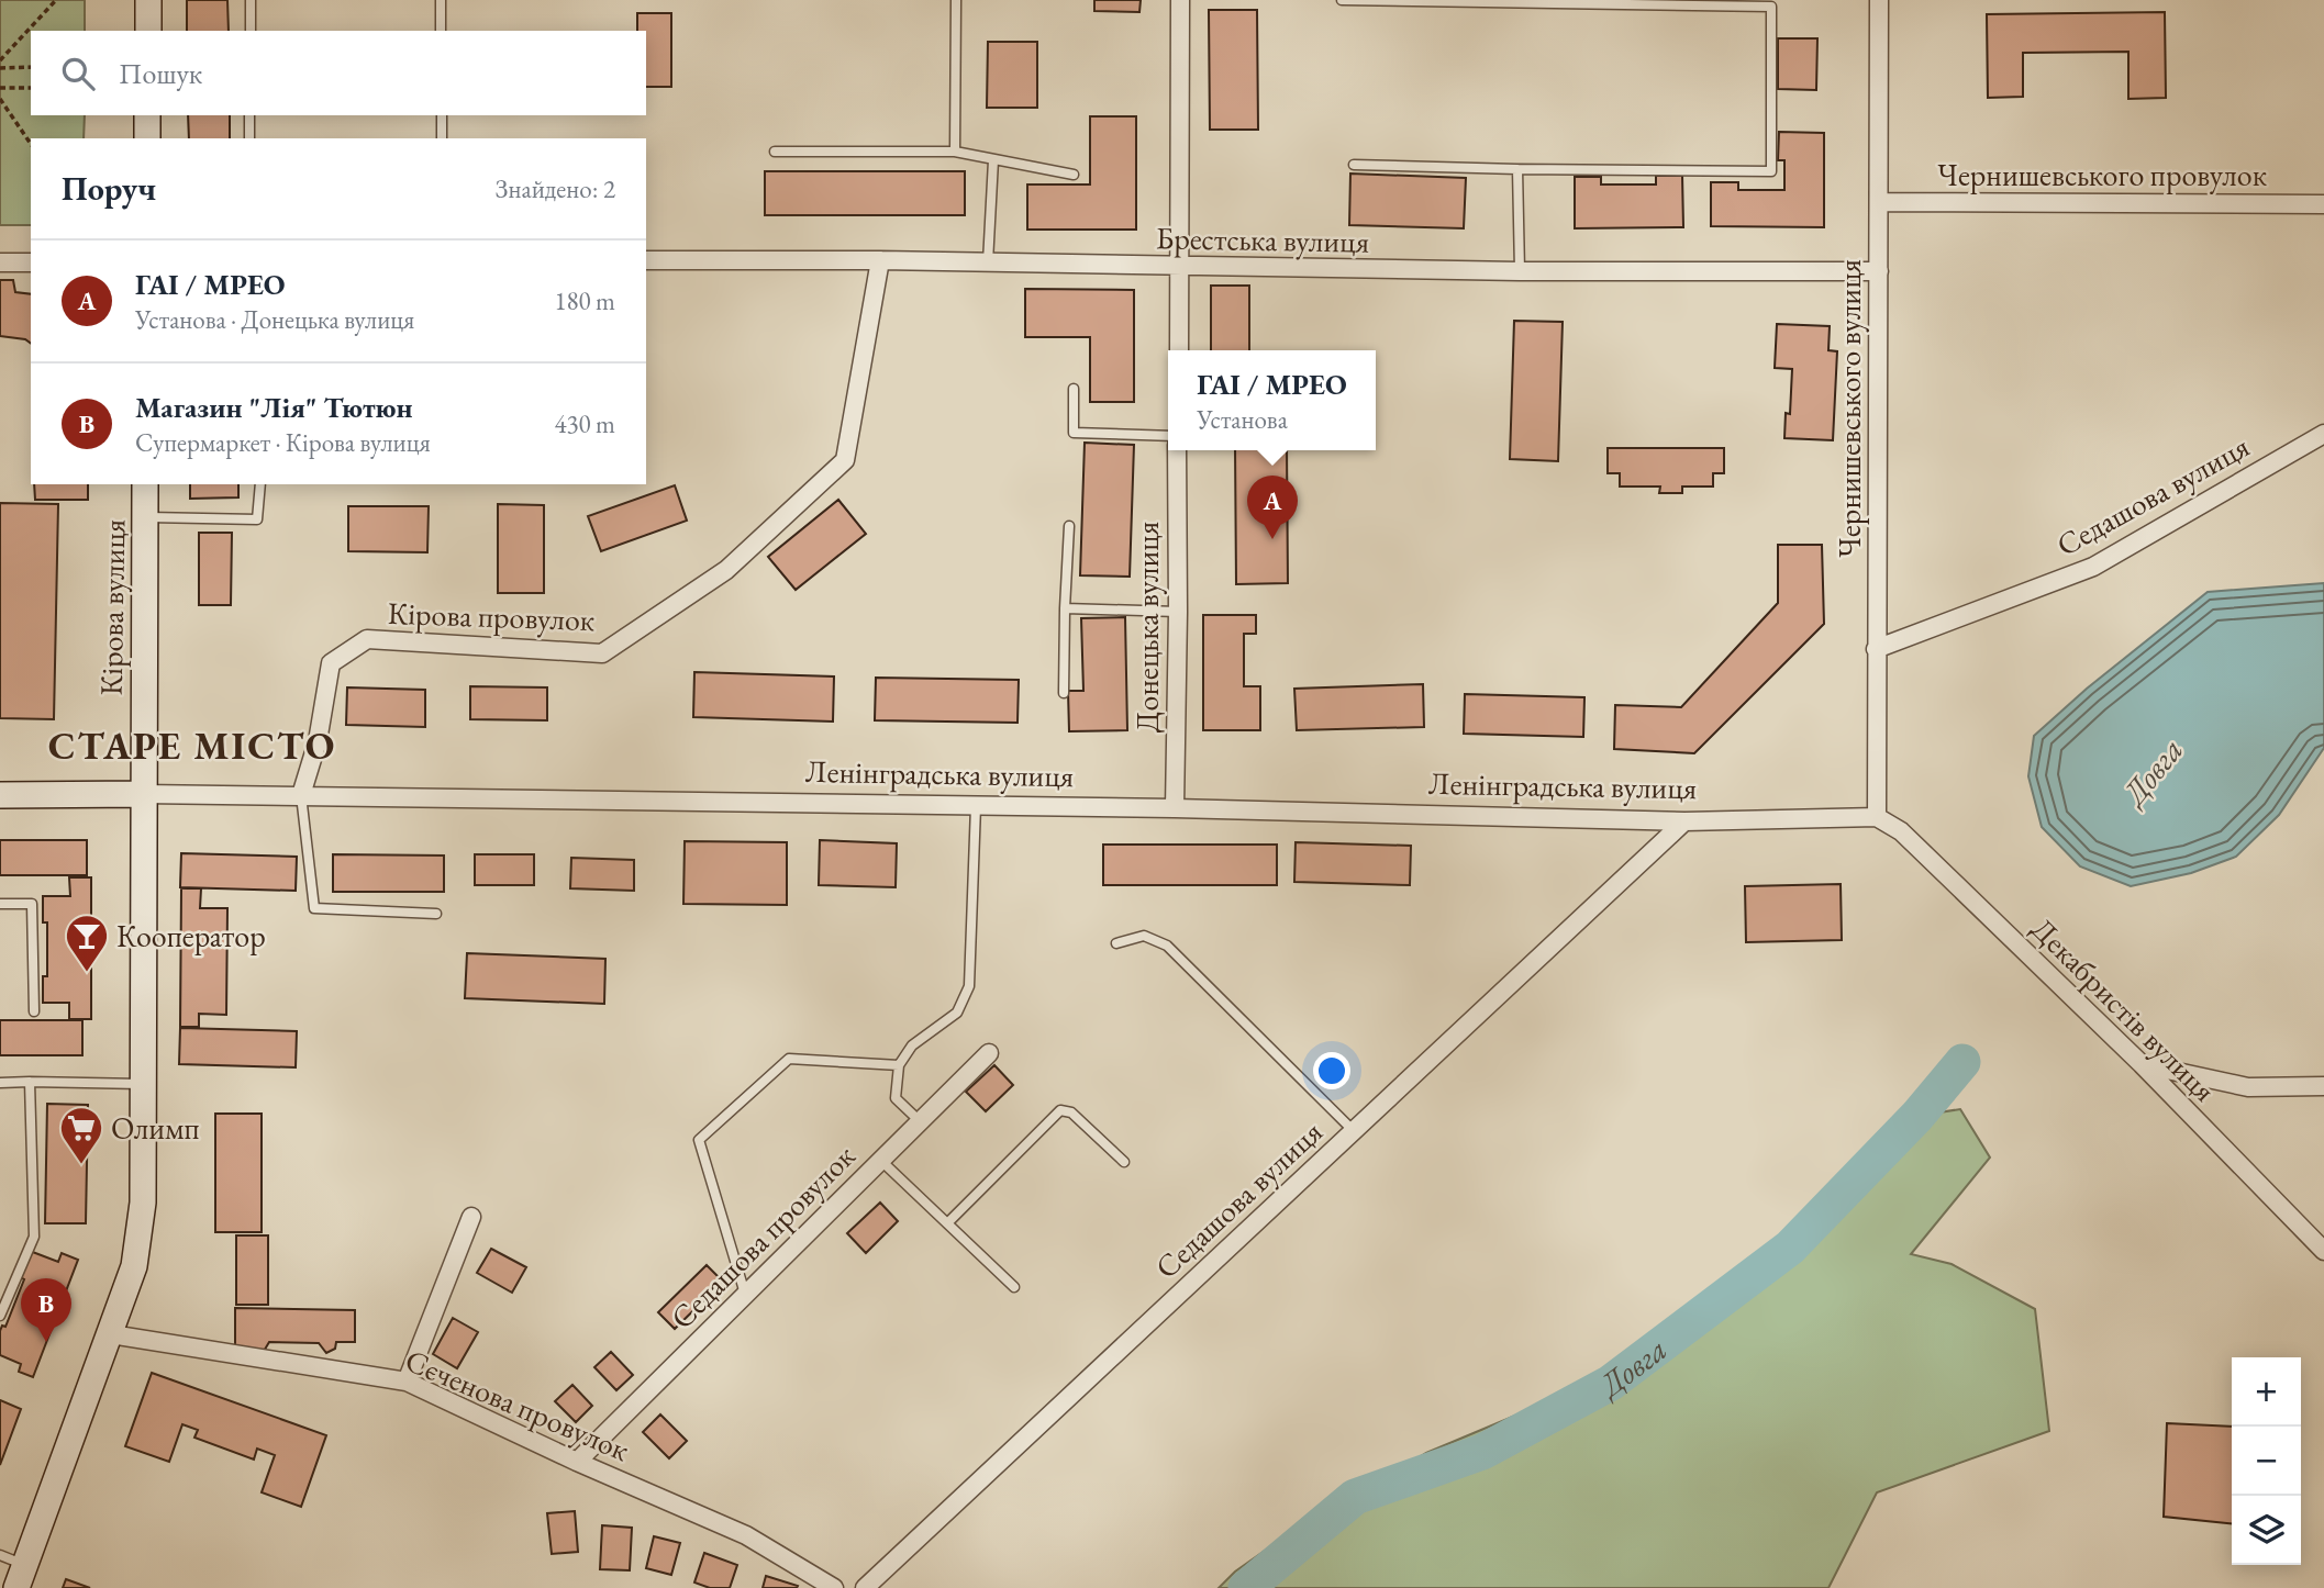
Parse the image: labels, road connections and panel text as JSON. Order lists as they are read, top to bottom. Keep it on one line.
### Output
{"streets":{"main road":["Кірова вулиця","Ленінградська вулиця"],"street":["Чернишевського провулок","Брестська вулиця","Чернишевського вулиця","Седашова вулиця","Кірова провулок","Донецька вулиця","Декабристів вулиця","Седашова провулок","Сєченова провулок"]},"crossings":[["Чернишевського провулок","Чернишевського вулиця"],["Брестська вулиця","Чернишевського вулиця"],["Брестська вулиця","Кірова провулок"],["Чернишевського вулиця","Седашова вулиця"],["Чернишевського вулиця","Ленінградська вулиця"],["Чернишевського вулиця","Декабристів вулиця"],["Седашова вулиця","Ленінградська вулиця"],["Кірова вулиця","Ленінградська вулиця"],["Кірова вулиця","Сєченова провулок"],["Кірова провулок","Ленінградська вулиця"],["Донецька вулиця","Ленінградська вулиця"],["Ленінградська вулиця","Декабристів вулиця"],["Седашова провулок","Сєченова провулок"]],"districts":["СТАРЕ МІСТО"],"water":["Довга"],"places":{"bar":["Кооператор"],"supermarket":["Олимп"]},"page":{"search":"Пошук","heading":["Поруч","Знайдено: 2"],"list":[{"mark":"A","name":"ГАІ / МРЕО","note":"Установа · Донецька вулиця","value":"180 m"},{"mark":"B","name":"Магазин \"Лія\" Тютюн","note":"Супермаркет · Кірова вулиця","value":"430 m"}],"popup":["ГАІ / МРЕО","Установа"],"pins":["A","B"],"map_buttons":["+","−"]}}
